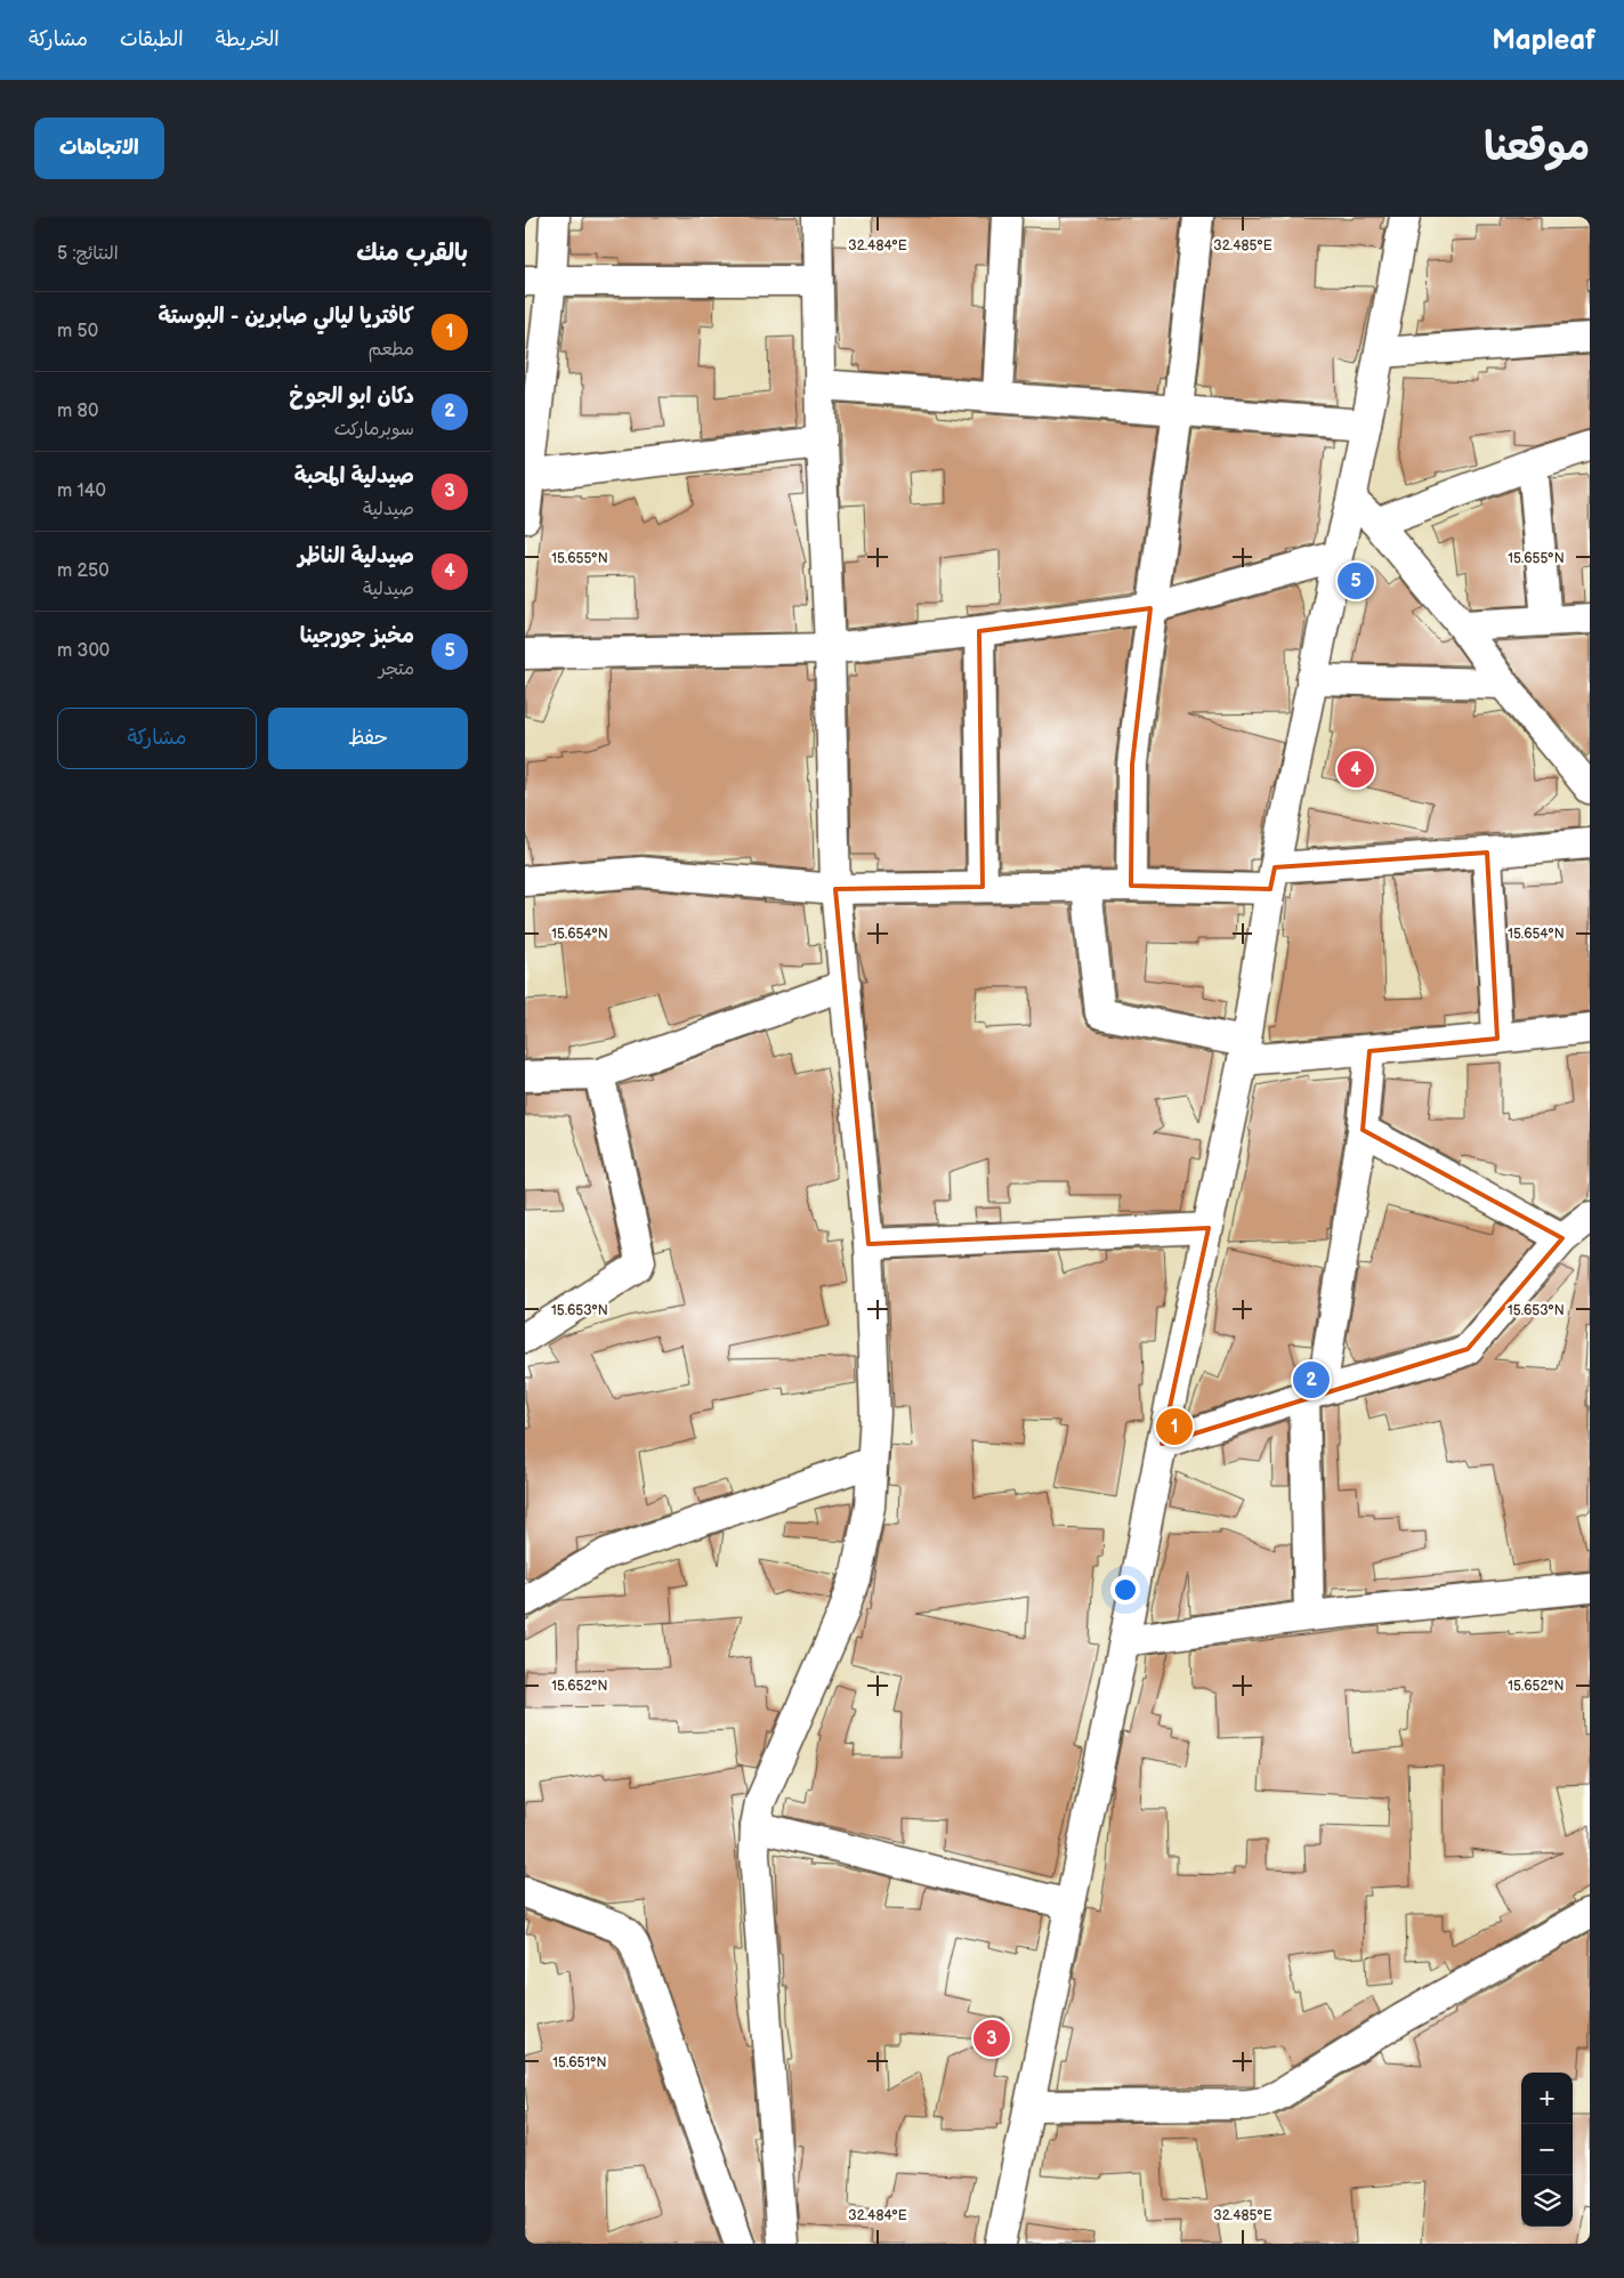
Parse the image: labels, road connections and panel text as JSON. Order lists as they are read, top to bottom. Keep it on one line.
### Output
{"page":{"header":"Mapleaf","nav":["الخريطة","الطبقات","مشاركة"],"title":"موقعنا","buttons":["الاتجاهات",["حفظ","مشاركة"]],"heading":["بالقرب منك","النتائج: 5"],"list":[{"mark":"1","name":"كافتريا ليالي صابرين - البوستة","note":"مطعم","value":"50 m"},{"mark":"2","name":"دكان ابو الجوخ","note":"سوبرماركت","value":"80 m"},{"mark":"3","name":"صيدلية المحبة","note":"صيدلية","value":"140 m"},{"mark":"4","name":"صيدلية الناظر","note":"صيدلية","value":"250 m"},{"mark":"5","name":"مخبز جورجينا","note":"متجر","value":"300 m"}],"pins":["5","4","2","1","3"],"map_buttons":["+","−"]},"coordinates":["32.484°E","32.485°E","15.655°N","15.654°N","15.653°N","15.652°N","15.651°N"]}
